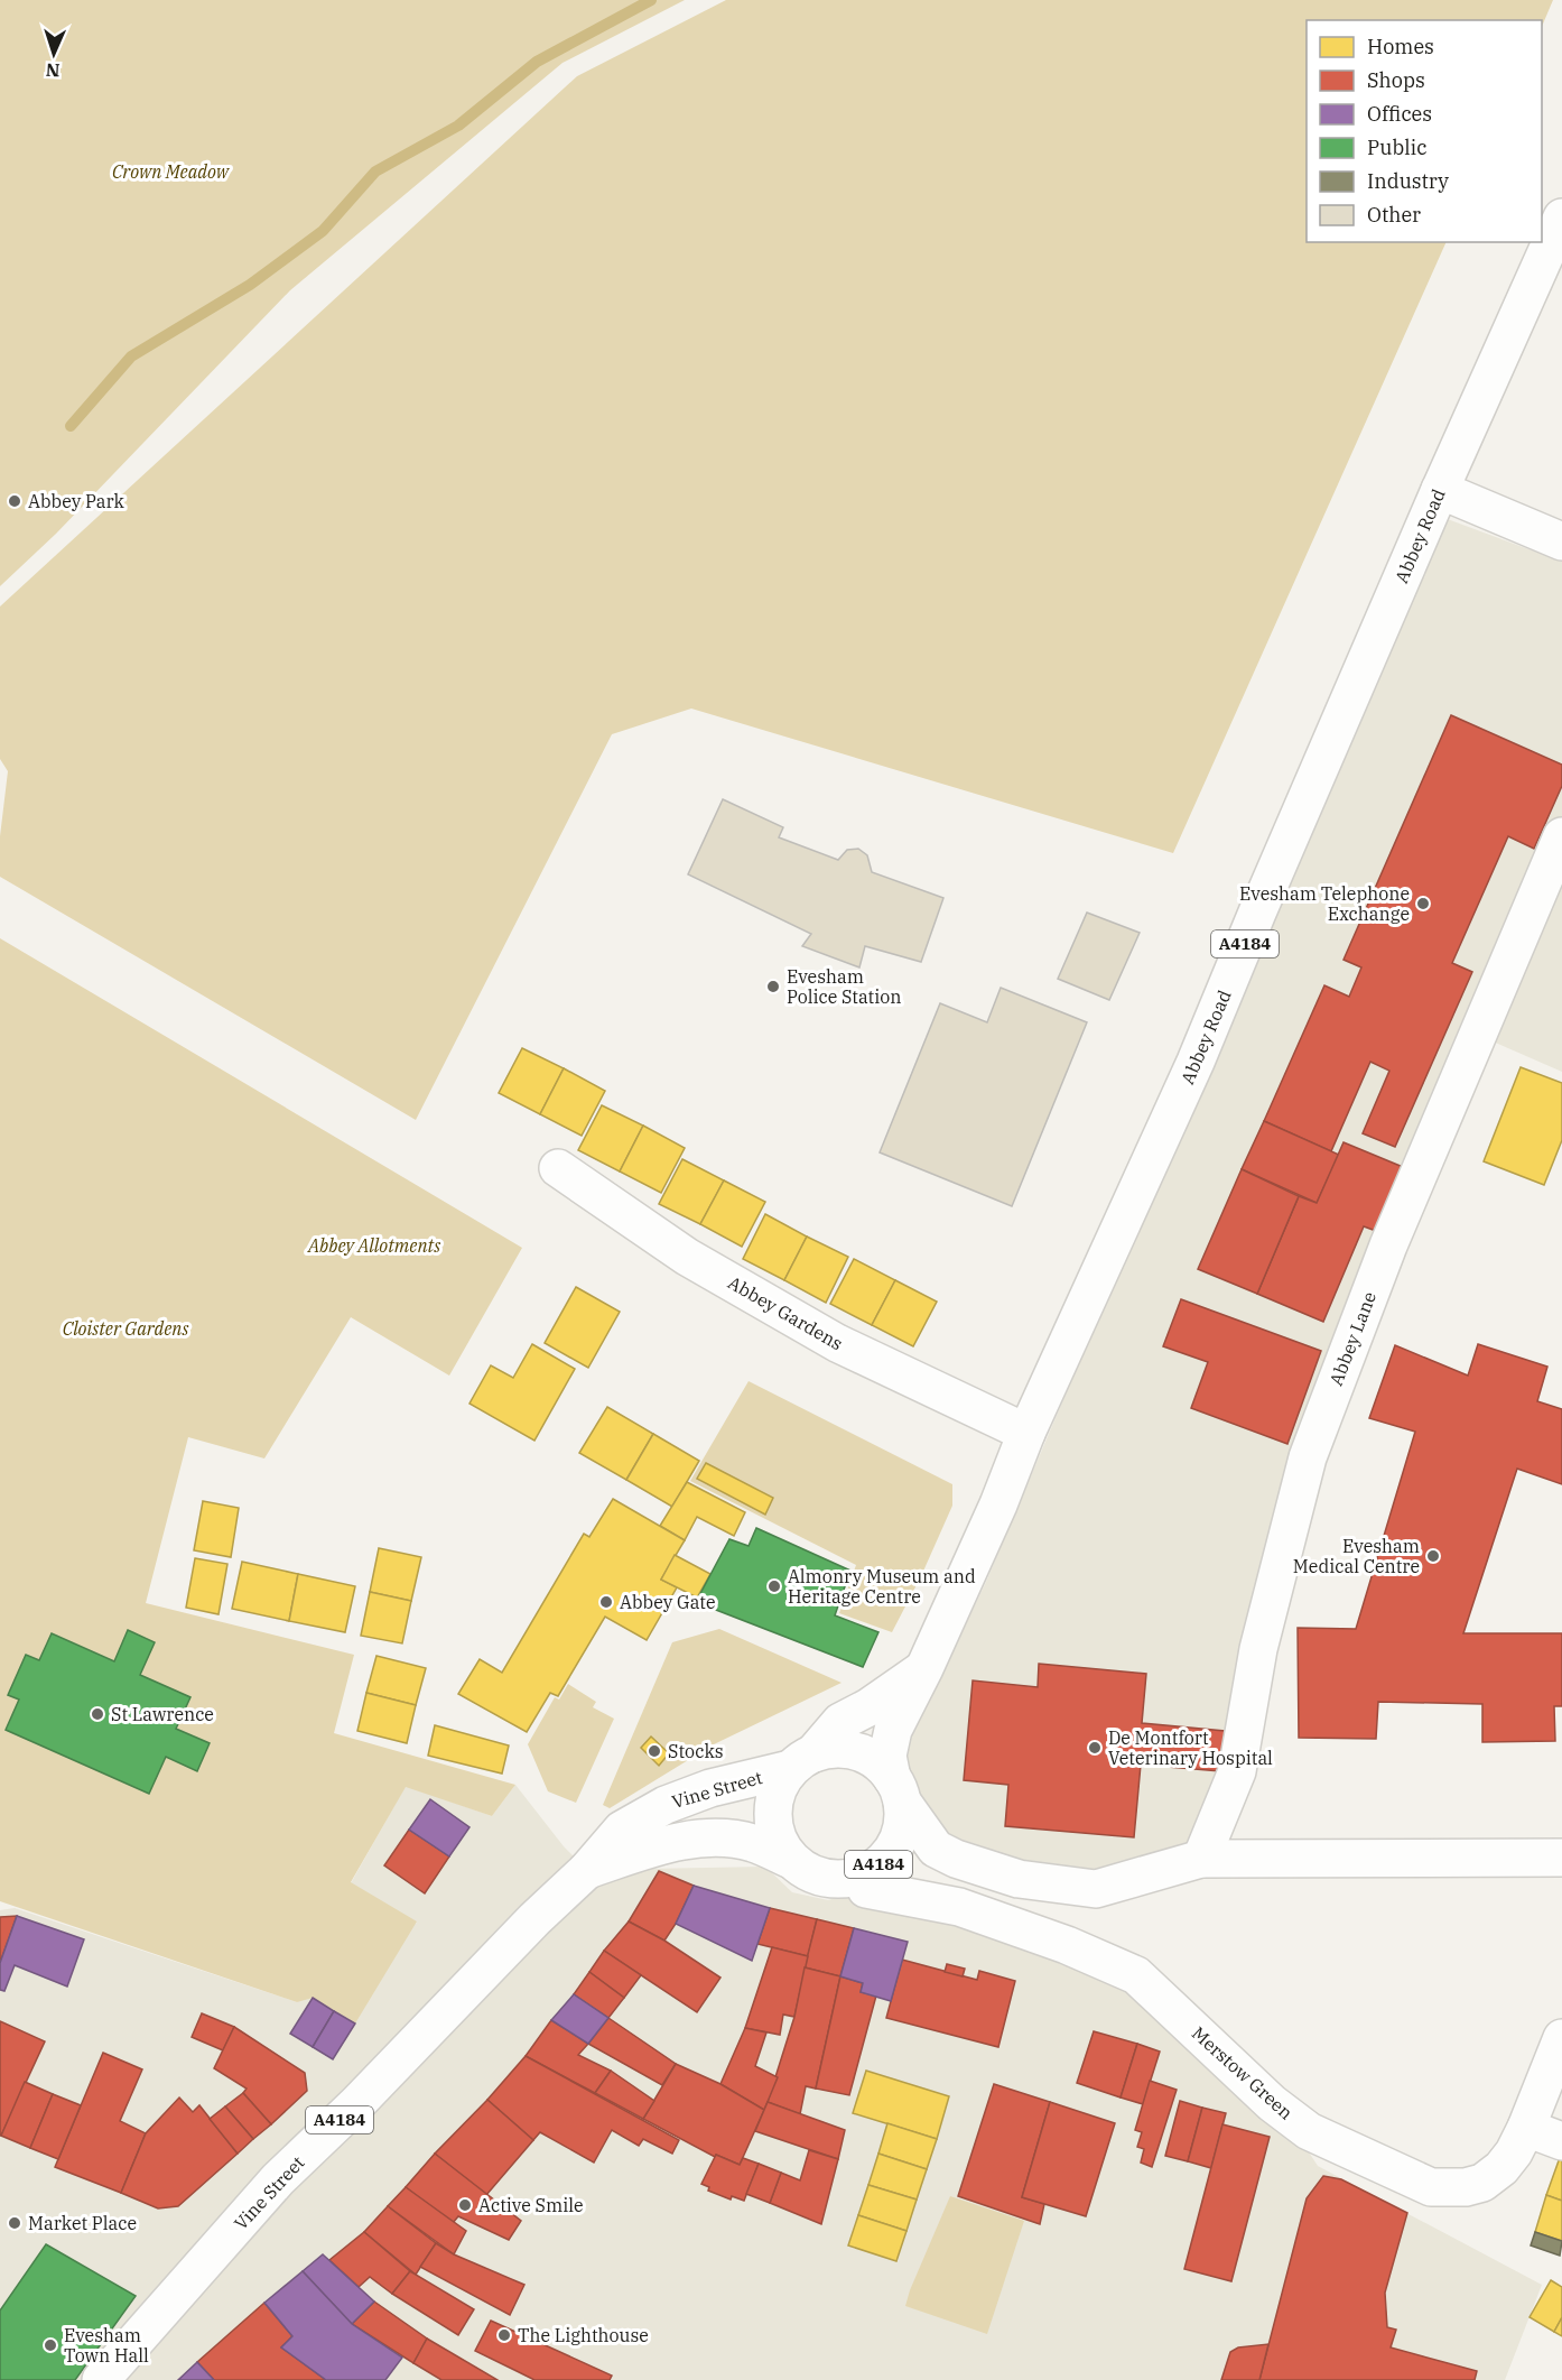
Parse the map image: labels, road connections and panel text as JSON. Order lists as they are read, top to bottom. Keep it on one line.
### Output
{"streets":{"street":["Abbey Road","A4184","Abbey Gardens","Abbey Lane","Vine Street","Merstow Green"]},"crossings":[["Abbey Road","A4184"],["Abbey Road","Abbey Gardens"],["Abbey Road","Vine Street"],["Abbey Road","Merstow Green"],["A4184","Vine Street"],["A4184","Merstow Green"],["Vine Street","Merstow Green"]],"parks":["Crown Meadow","Abbey Allotments","Cloister Gardens"],"places":["Abbey Park","Evesham Telephone Exchange","Evesham Police Station","Evesham Medical Centre","Almonry Museum and Heritage Centre","Abbey Gate","St Lawrence","De Montfort Veterinary Hospital","Stocks","Active Smile","Market Place","The Lighthouse","Evesham Town Hall"],"legend":["Homes","Shops","Offices","Public","Industry","Other"],"north":"bottom"}
